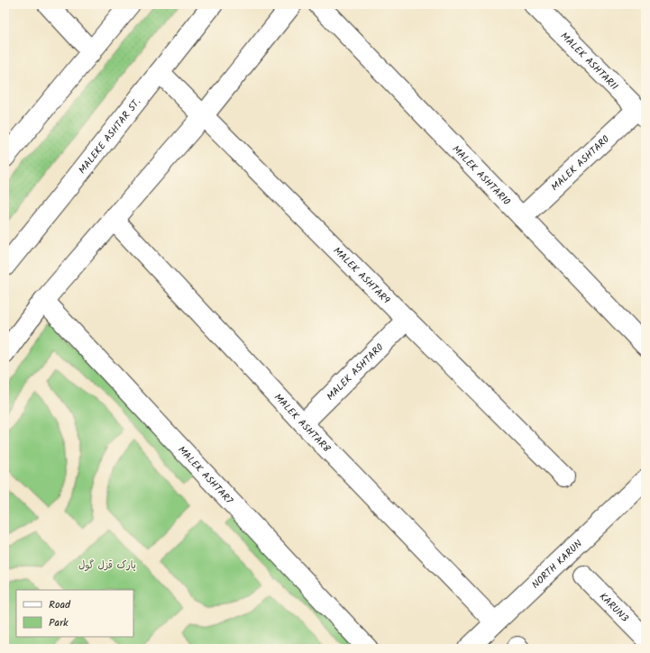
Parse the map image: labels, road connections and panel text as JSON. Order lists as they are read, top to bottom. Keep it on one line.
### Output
{"streets":{"street":["MALEK ASHTAR11","MALEKE ASHTAR ST.","MALEK ASHTAR0","MALEK ASHTAR10","MALEK ASHTAR9","MALEK ASHTAR8","MALEK ASHTAR7","NORTH KARUN","KARUN3"]},"crossings":[["MALEK ASHTAR11","MALEK ASHTAR0"],["MALEKE ASHTAR ST.","MALEK ASHTAR9"],["MALEK ASHTAR0","MALEK ASHTAR10"],["MALEK ASHTAR0","MALEK ASHTAR9"],["MALEK ASHTAR0","MALEK ASHTAR8"],["MALEK ASHTAR8","NORTH KARUN"]],"parks":["پارک قزل گول"],"legend":["Road","Park"]}
